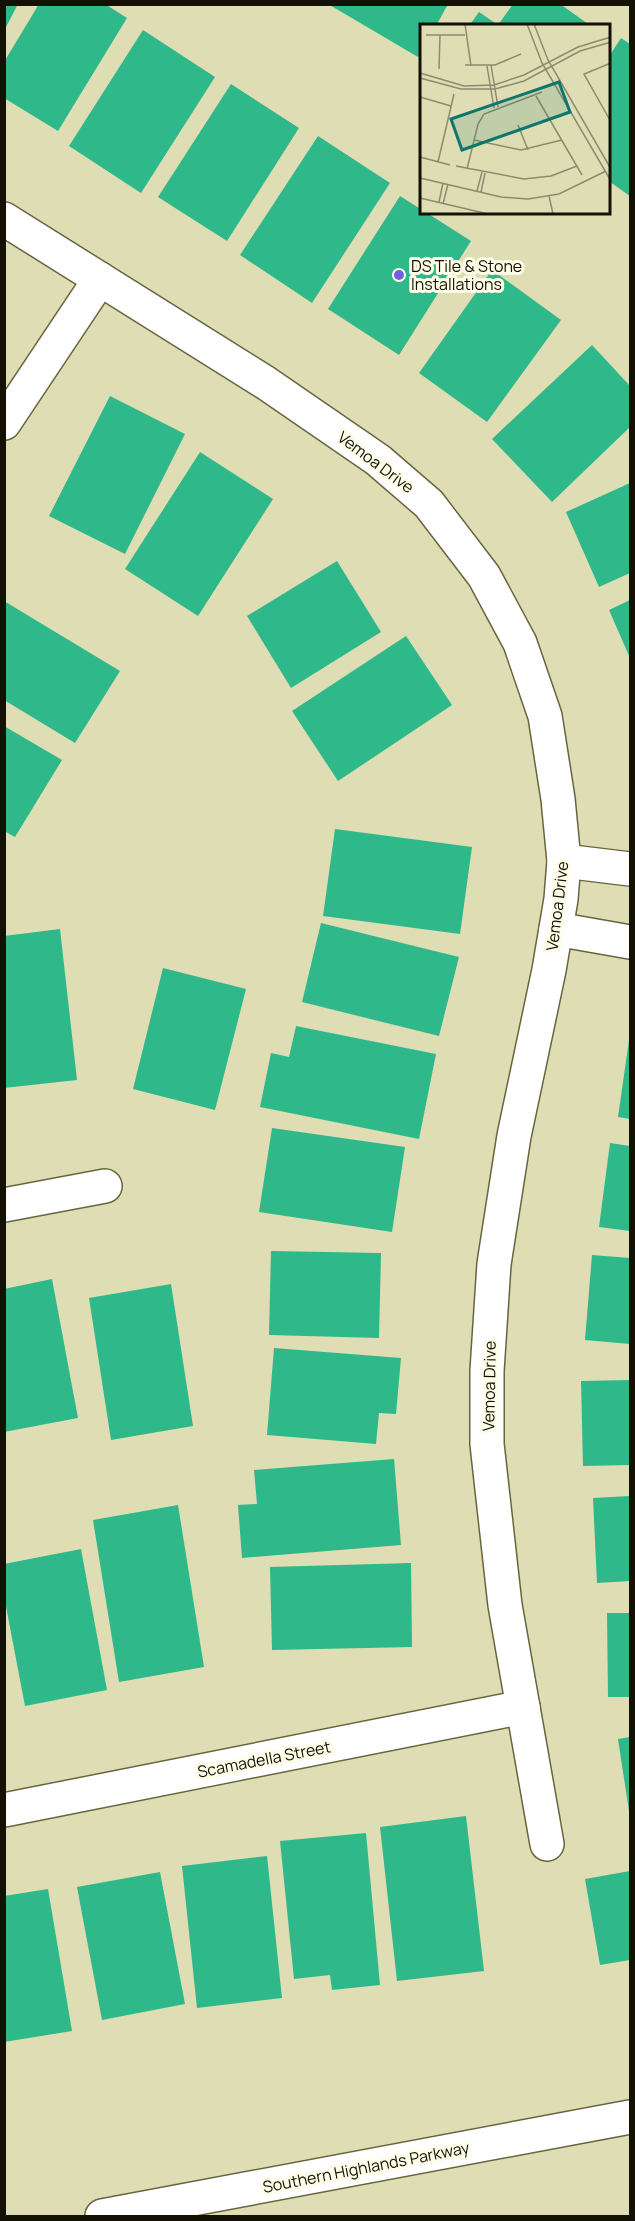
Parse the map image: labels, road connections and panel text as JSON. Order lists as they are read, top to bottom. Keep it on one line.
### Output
{"streets":{"street":["Vemoa Drive","Scamadella Street","Southern Highlands Parkway"]},"crossings":[["Vemoa Drive","Scamadella Street"]],"places":["DS Tile & Stone Installations"]}
